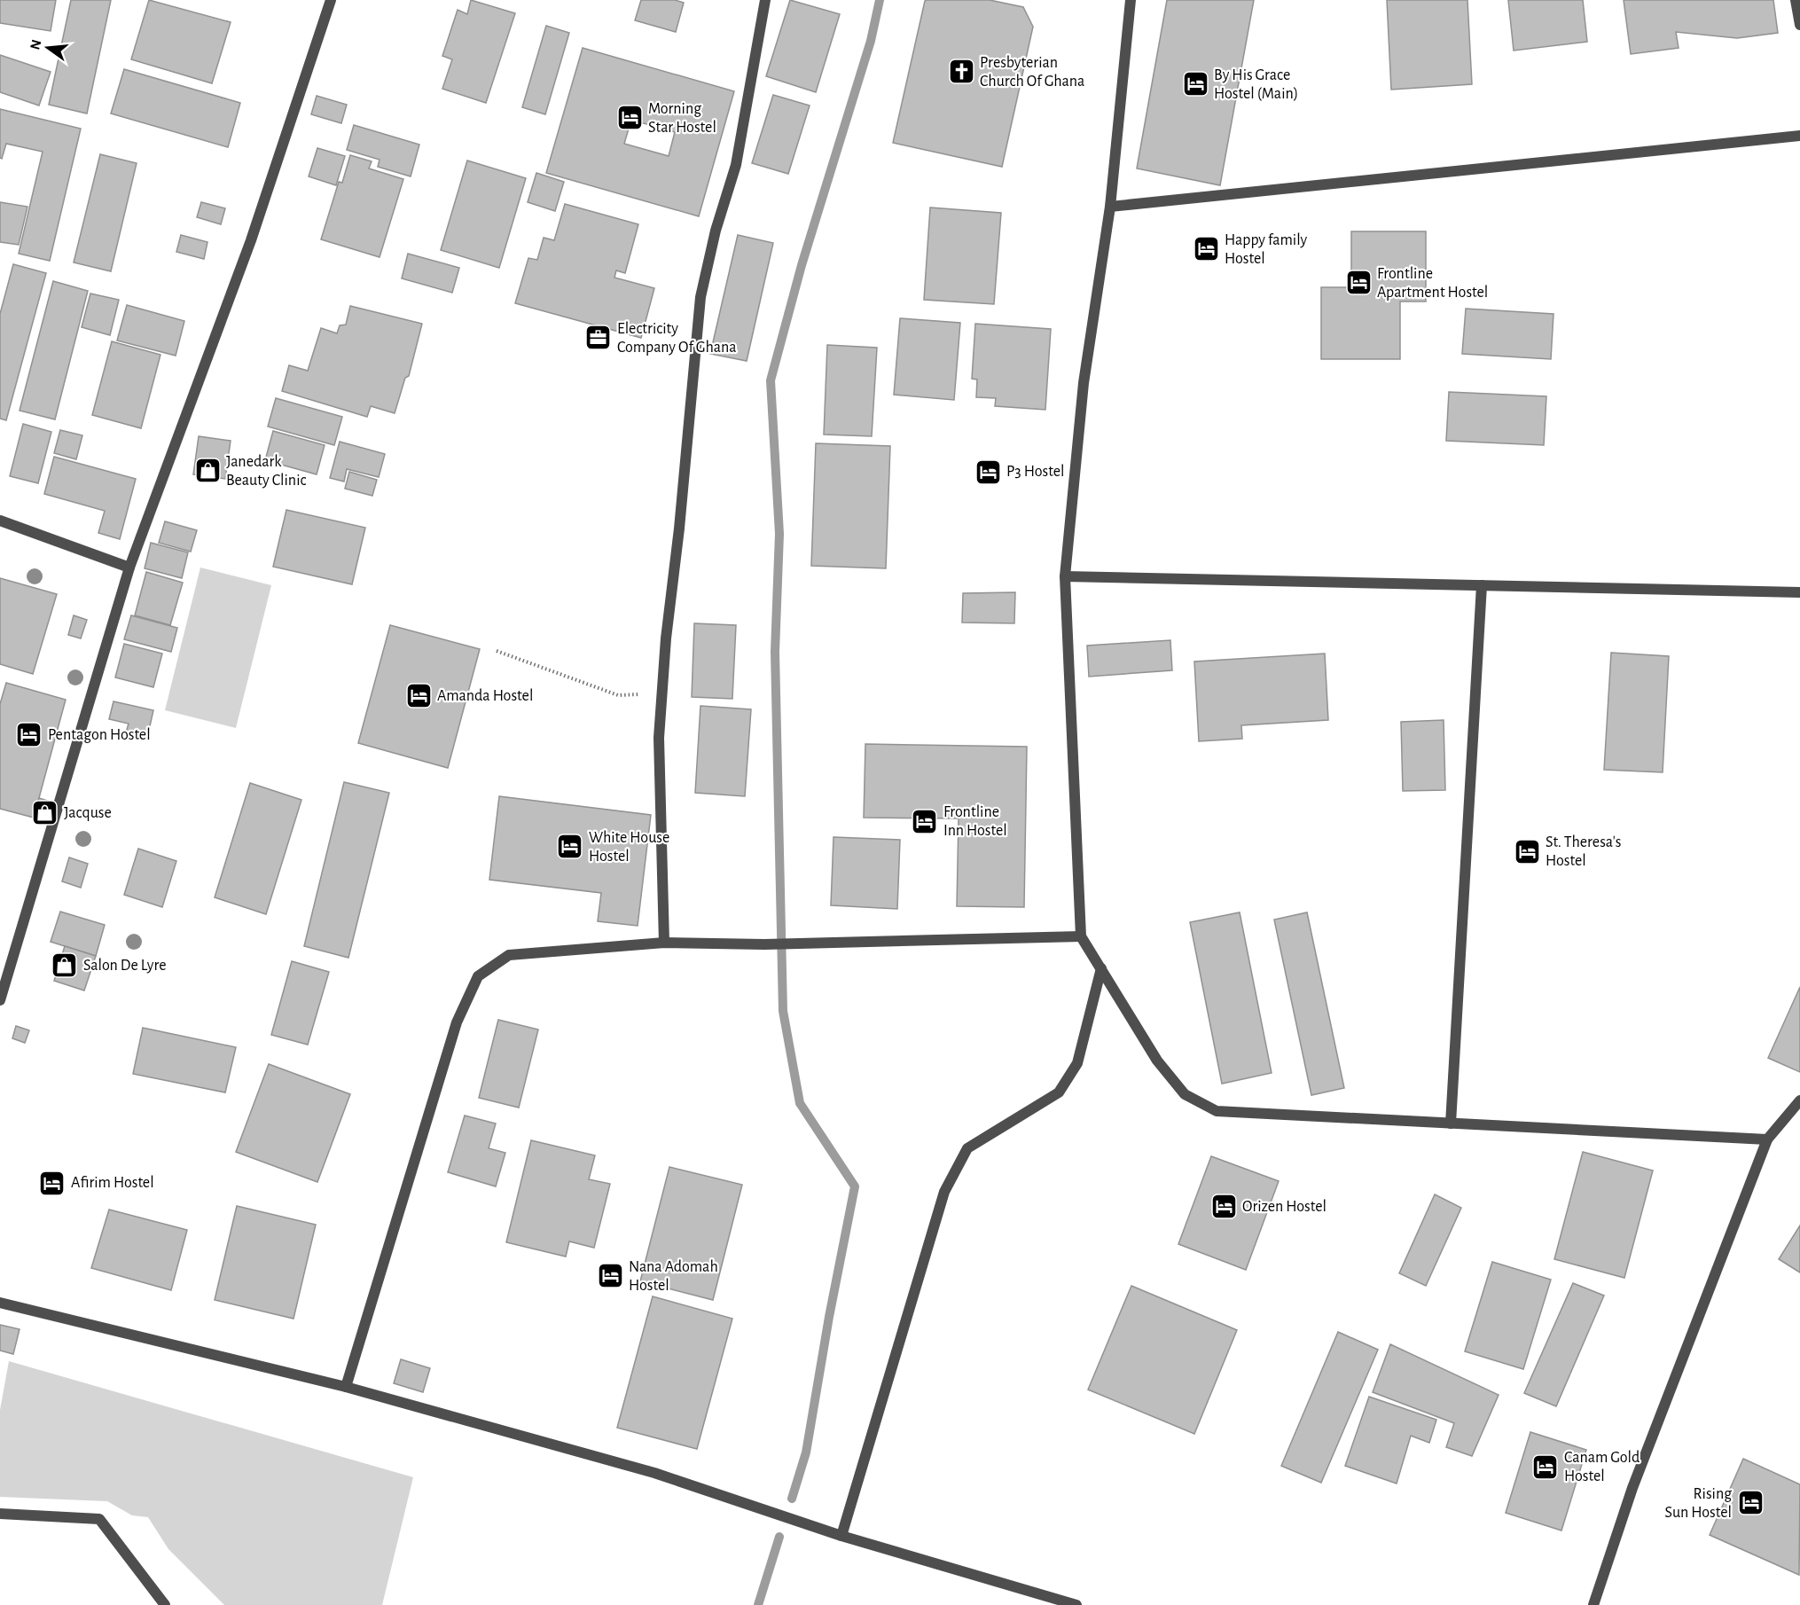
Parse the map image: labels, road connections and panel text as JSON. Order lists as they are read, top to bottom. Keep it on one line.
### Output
{"places":{"church":["Presbyterian Church Of Ghana"],"hotel":["By His Grace Hostel (Main)","Morning Star Hostel","Happy family Hostel","Frontline Apartment Hostel","P3 Hostel","Amanda Hostel","Pentagon Hostel","Frontline Inn Hostel","White House Hostel","St. Theresa's Hostel","Afirim Hostel","Orizen Hostel","Nana Adomah Hostel","Canam Gold Hostel","Rising Sun Hostel"],"office":["Electricity Company Of Ghana"],"shop":["Janedark Beauty Clinic","Jacquse","Salon De Lyre"]},"north":"left"}
